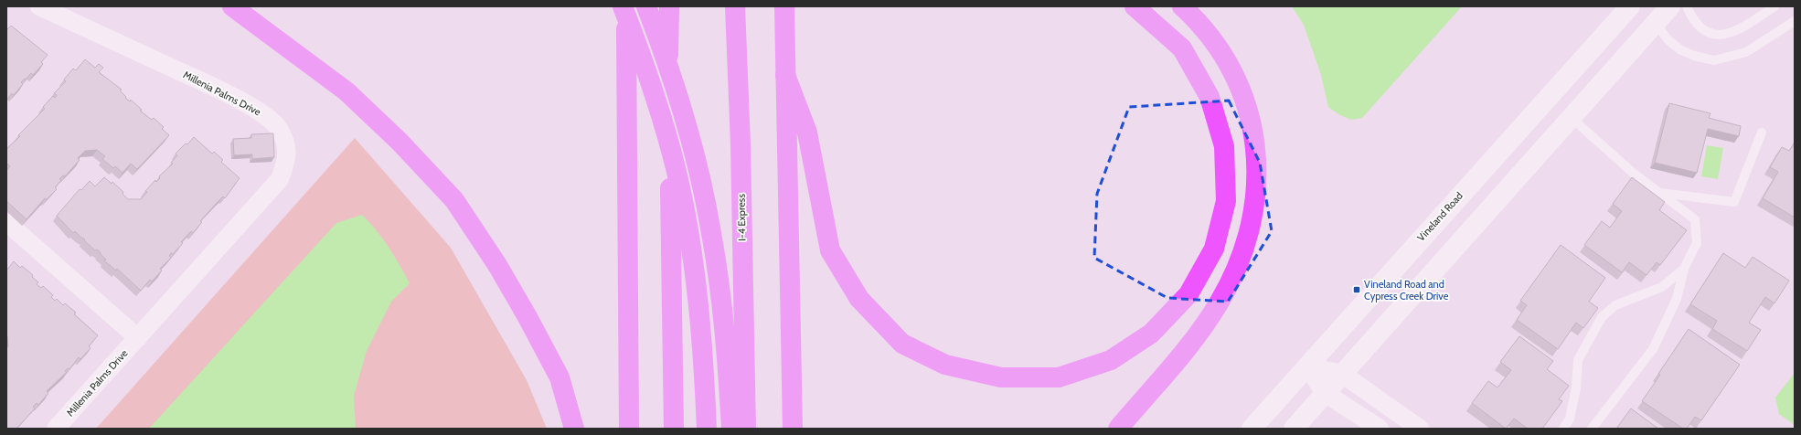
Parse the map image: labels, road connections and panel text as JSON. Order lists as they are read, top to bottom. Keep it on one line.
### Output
{"streets":{"highway":["I-4 Express"],"street":["Millenia Palms Drive","Vineland Road"]},"places":{"transit":["Vineland Road and Cypress Creek Drive"]}}
